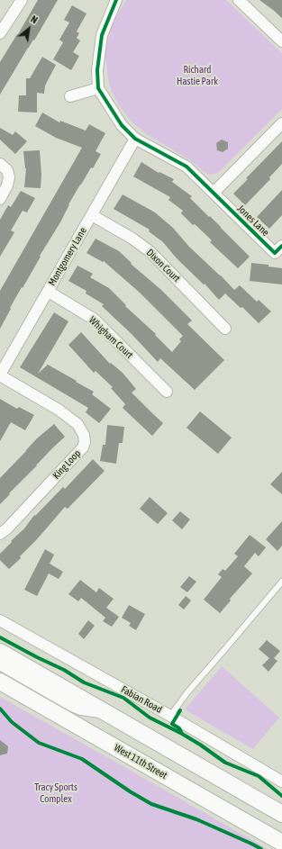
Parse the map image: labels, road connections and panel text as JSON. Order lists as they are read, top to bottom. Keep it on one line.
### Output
{"streets":{"main road":["West 11th Street"],"street":["Jones Lane","Montgomery Lane","Dixon Court","Whigham Court","King Loop","Fabian Road"]},"crossings":[["Montgomery Lane","Dixon Court"],["Montgomery Lane","Whigham Court"],["Montgomery Lane","King Loop"]],"parks":["Richard Hastie Park","Tracy Sports Complex"],"north":"top right"}
